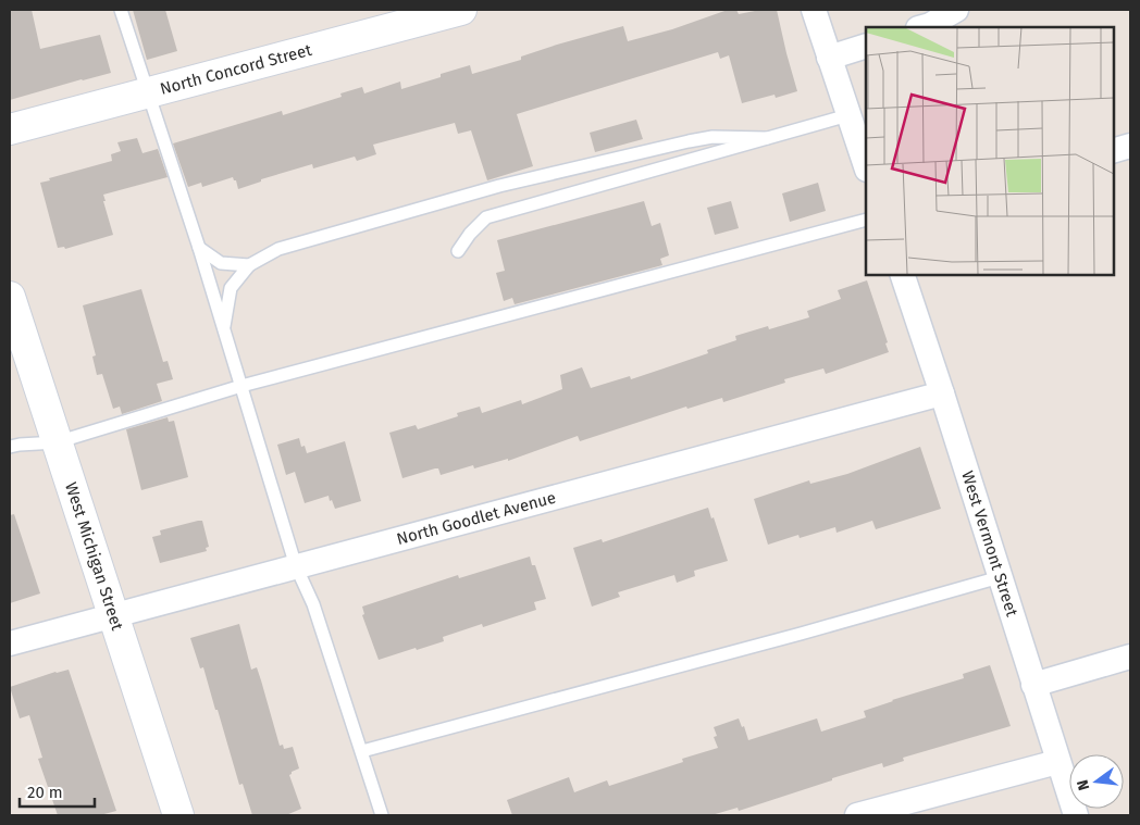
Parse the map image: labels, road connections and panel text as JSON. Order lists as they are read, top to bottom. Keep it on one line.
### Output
{"streets":{"main road":["North Concord Street","West Michigan Street"],"street":["North Goodlet Avenue","West Vermont Street"]},"crossings":[["North Goodlet Avenue","West Vermont Street"],["North Goodlet Avenue","West Michigan Street"]],"scale_bar":"20 m","north":"left"}
